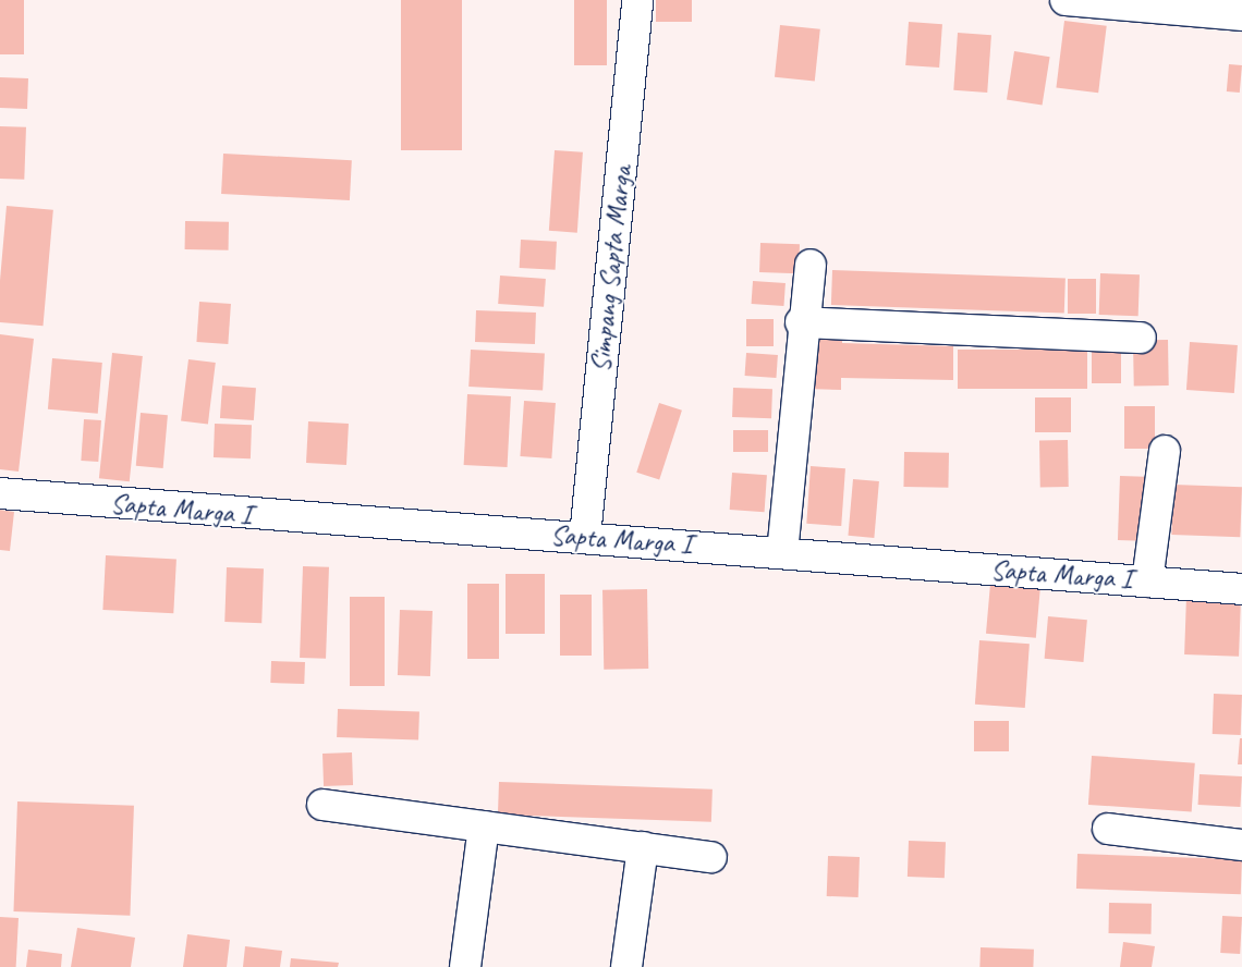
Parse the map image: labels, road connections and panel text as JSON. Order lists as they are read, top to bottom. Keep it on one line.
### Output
{"streets":{"street":["Simpang Sapta Marga","Sapta Marga I"]},"crossings":[["Simpang Sapta Marga","Sapta Marga I"]]}
